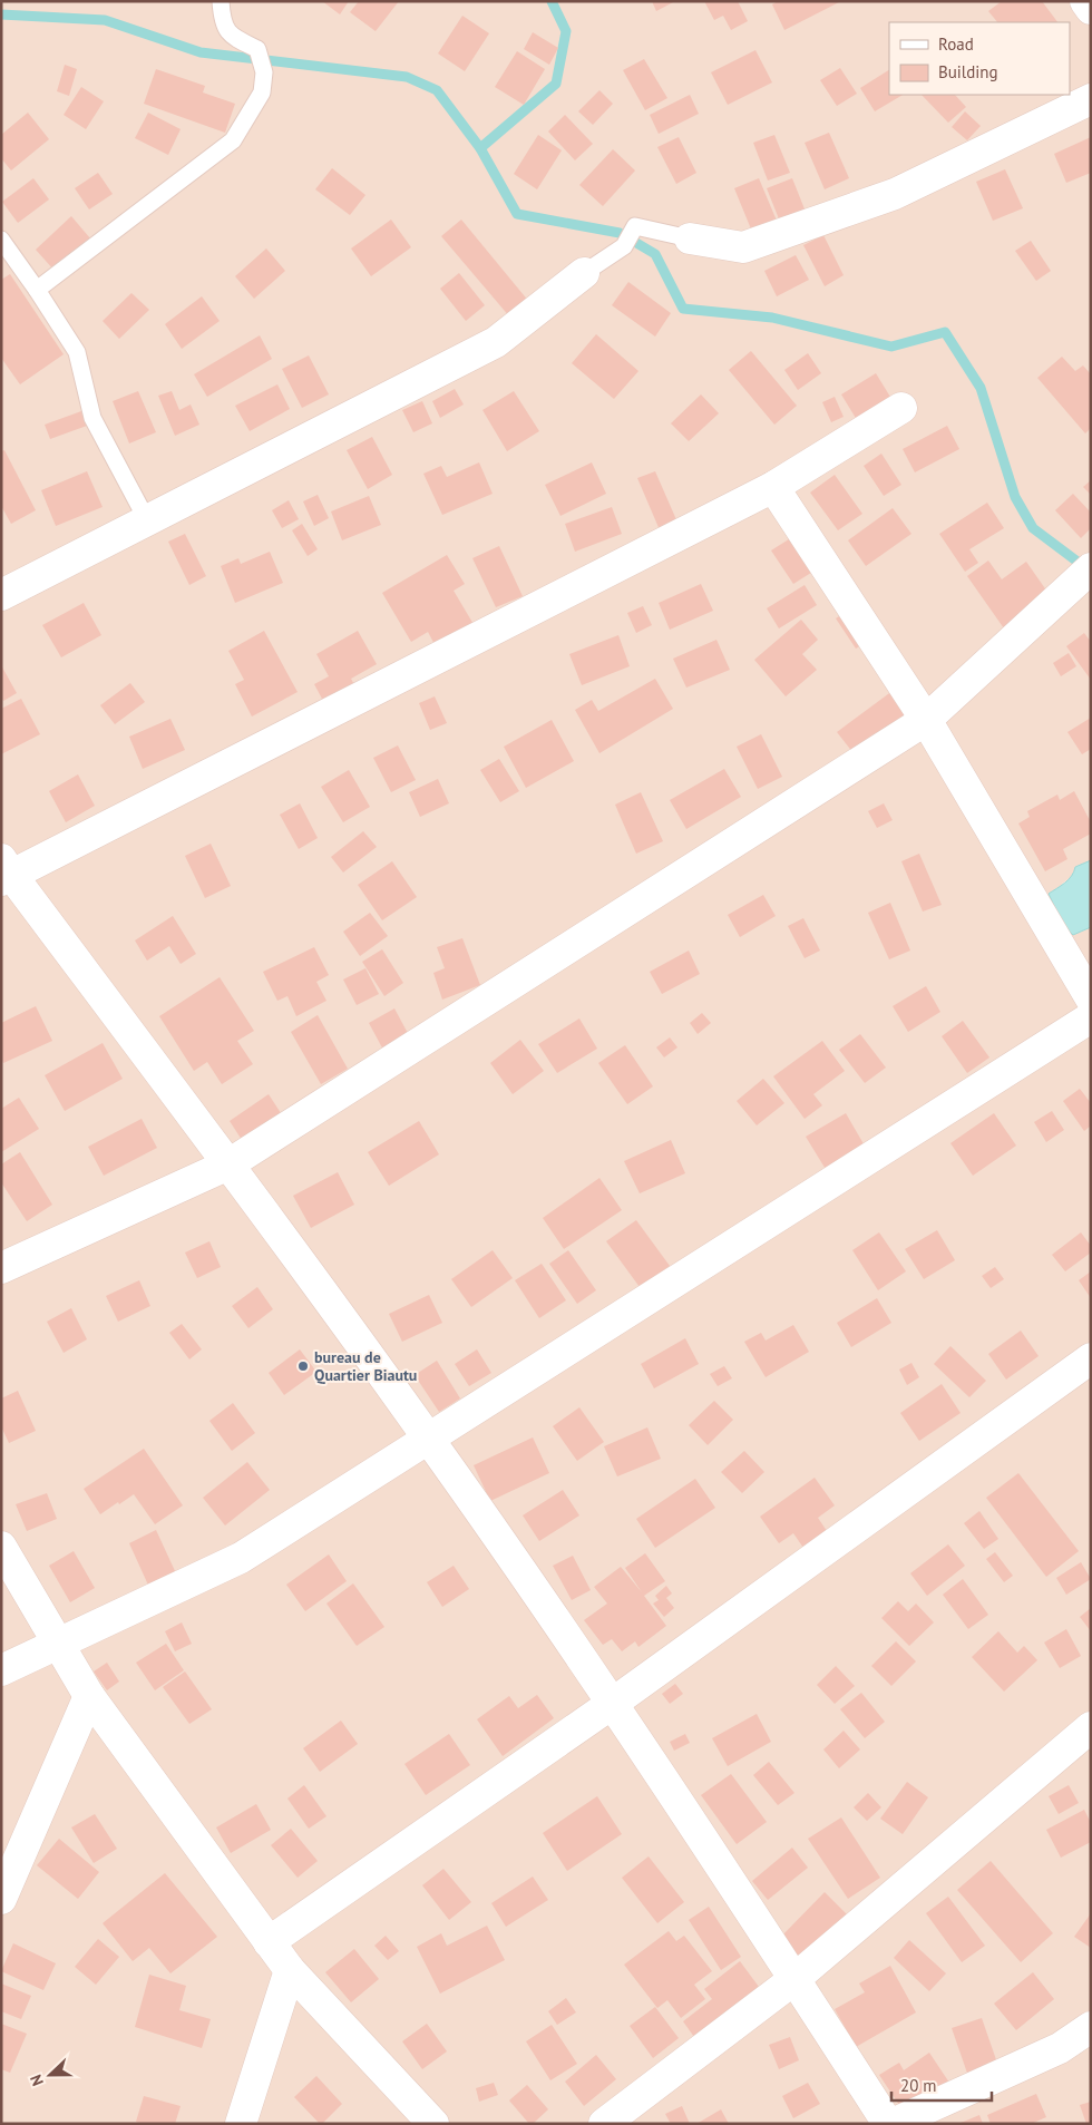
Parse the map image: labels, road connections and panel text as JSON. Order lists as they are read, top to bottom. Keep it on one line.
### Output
{"places":["bureau de Quartier Biautu"],"legend":["Road","Building"],"scale_bar":"20 m","north":"left"}
